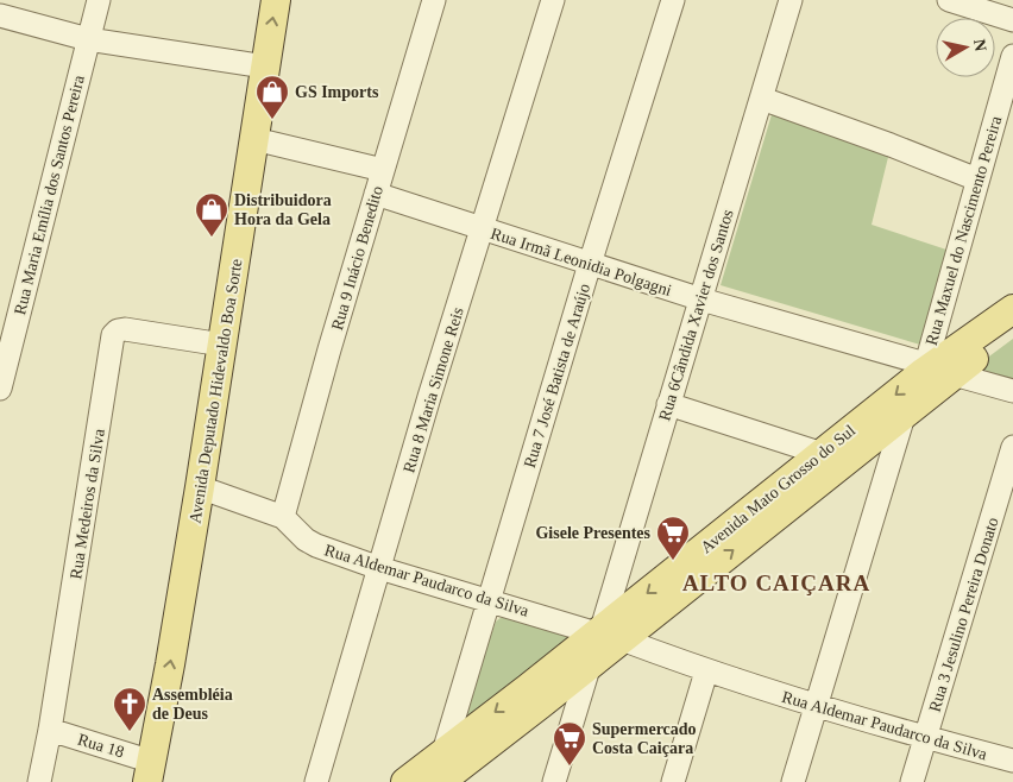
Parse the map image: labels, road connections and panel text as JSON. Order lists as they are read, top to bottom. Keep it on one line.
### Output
{"streets":{"main road":["Avenida Deputado Hidevaldo Boa Sorte","Avenida Mato Grosso do Sul"],"street":["Rua Maria Emília dos Santos Pereira","Rua Maxuel do Nascimento Pereira","Rua 9 Inácio Benedito","Rua Irmã Leonidia Polgagni","Rua 6Cândida Xavier dos Santos","Rua 7 José Batista de Araújo","Rua 8 Maria Simone Reis","Rua Medeiros da Silva","Rua Aldemar Paudarco da Silva","Rua 3 Jesulino Pereira Donato","Rua 18"]},"crossings":[["Rua Maxuel do Nascimento Pereira","Rua Irmã Leonidia Polgagni"],["Rua Maxuel do Nascimento Pereira","Avenida Mato Grosso do Sul"],["Rua 9 Inácio Benedito","Rua Irmã Leonidia Polgagni"],["Rua 9 Inácio Benedito","Rua Aldemar Paudarco da Silva"],["Rua Irmã Leonidia Polgagni","Rua 6Cândida Xavier dos Santos"],["Rua Irmã Leonidia Polgagni","Rua 7 José Batista de Araújo"],["Rua Irmã Leonidia Polgagni","Rua 8 Maria Simone Reis"],["Rua Irmã Leonidia Polgagni","Avenida Mato Grosso do Sul"],["Rua 6Cândida Xavier dos Santos","Avenida Mato Grosso do Sul"],["Rua 6Cândida Xavier dos Santos","Rua Aldemar Paudarco da Silva"],["Rua 7 José Batista de Araújo","Avenida Mato Grosso do Sul"],["Rua 7 José Batista de Araújo","Rua Aldemar Paudarco da Silva"],["Rua 8 Maria Simone Reis","Rua Aldemar Paudarco da Silva"],["Avenida Deputado Hidevaldo Boa Sorte","Rua Medeiros da Silva"],["Avenida Deputado Hidevaldo Boa Sorte","Rua Aldemar Paudarco da Silva"],["Avenida Deputado Hidevaldo Boa Sorte","Rua 18"],["Avenida Mato Grosso do Sul","Rua Aldemar Paudarco da Silva"],["Rua Medeiros da Silva","Rua 18"],["Rua Aldemar Paudarco da Silva","Rua 3 Jesulino Pereira Donato"]],"one_way":["Avenida Deputado Hidevaldo Boa Sorte"],"districts":["ALTO CAIÇARA"],"places":{"shop":["GS Imports","Distribuidora Hora da Gela"],"supermarket":["Gisele Presentes","Supermercado Costa Caiçara"],"church":["Assembléia de Deus"]},"north":"right"}
